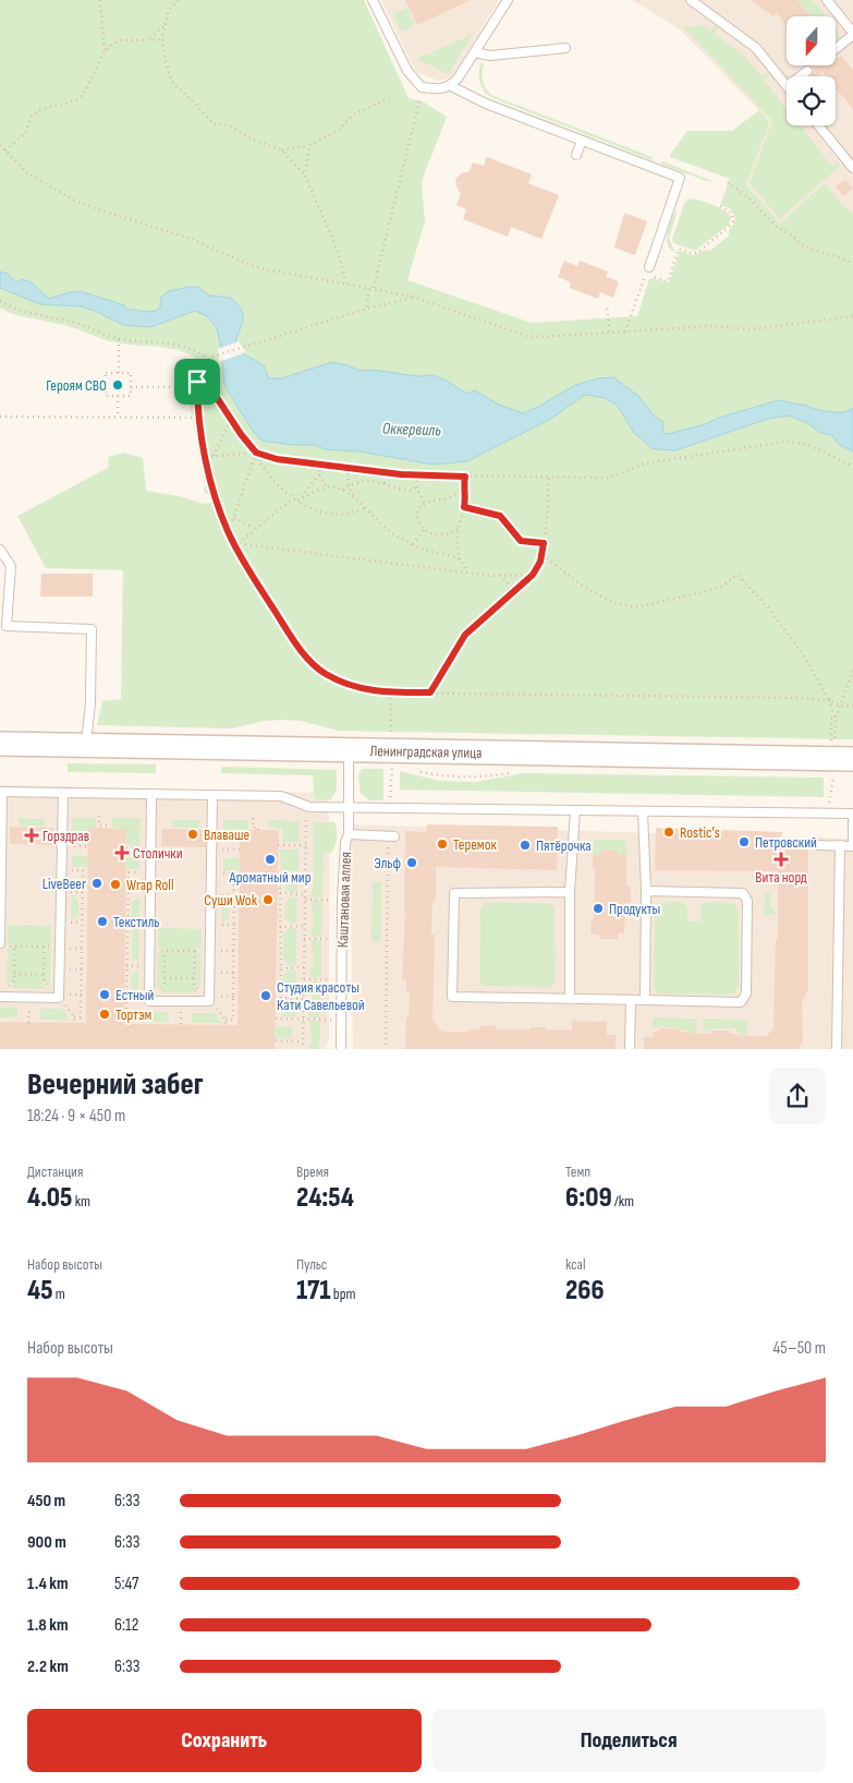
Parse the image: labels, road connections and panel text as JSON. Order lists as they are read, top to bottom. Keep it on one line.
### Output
{"streets":{"street":["Ленинградская улица"],"lane":["Каштановая аллея"]},"crossings":[["Ленинградская улица","Каштановая аллея"]],"water":["Оккервиль"],"places":{"other":["Героям СВО","Rostic's","Влаваше","Петровский","Теремок","Пятёрочка","Ароматный мир","Эльф","LiveBeer","Wrap Roll","Суши Wok","Продукты","Текстиль","Естный","Студия красоты Кати Савельевой","Тортэм"],"health":["Горздрав","Столички","Вита норд"]},"north":"bottom","page":{"heading":["Вечерний забег","18:24 · 9 × 450 m"],"stats":[["Дистанция","4.05 km"],["Время","24:54"],["Темп","6:09 /km"],["Набор высоты","45 m"],["Пульс","171 bpm"],["kcal","266"]],"chart":["Набор высоты","45–50 m"],"list":[{"name":"450 m","note":"6:33"},{"name":"900 m","note":"6:33"},{"name":"1.4 km","note":"5:47"},{"name":"1.8 km","note":"6:12"},{"name":"2.2 km","note":"6:33"}],"buttons":["Сохранить","Поделиться"]}}
